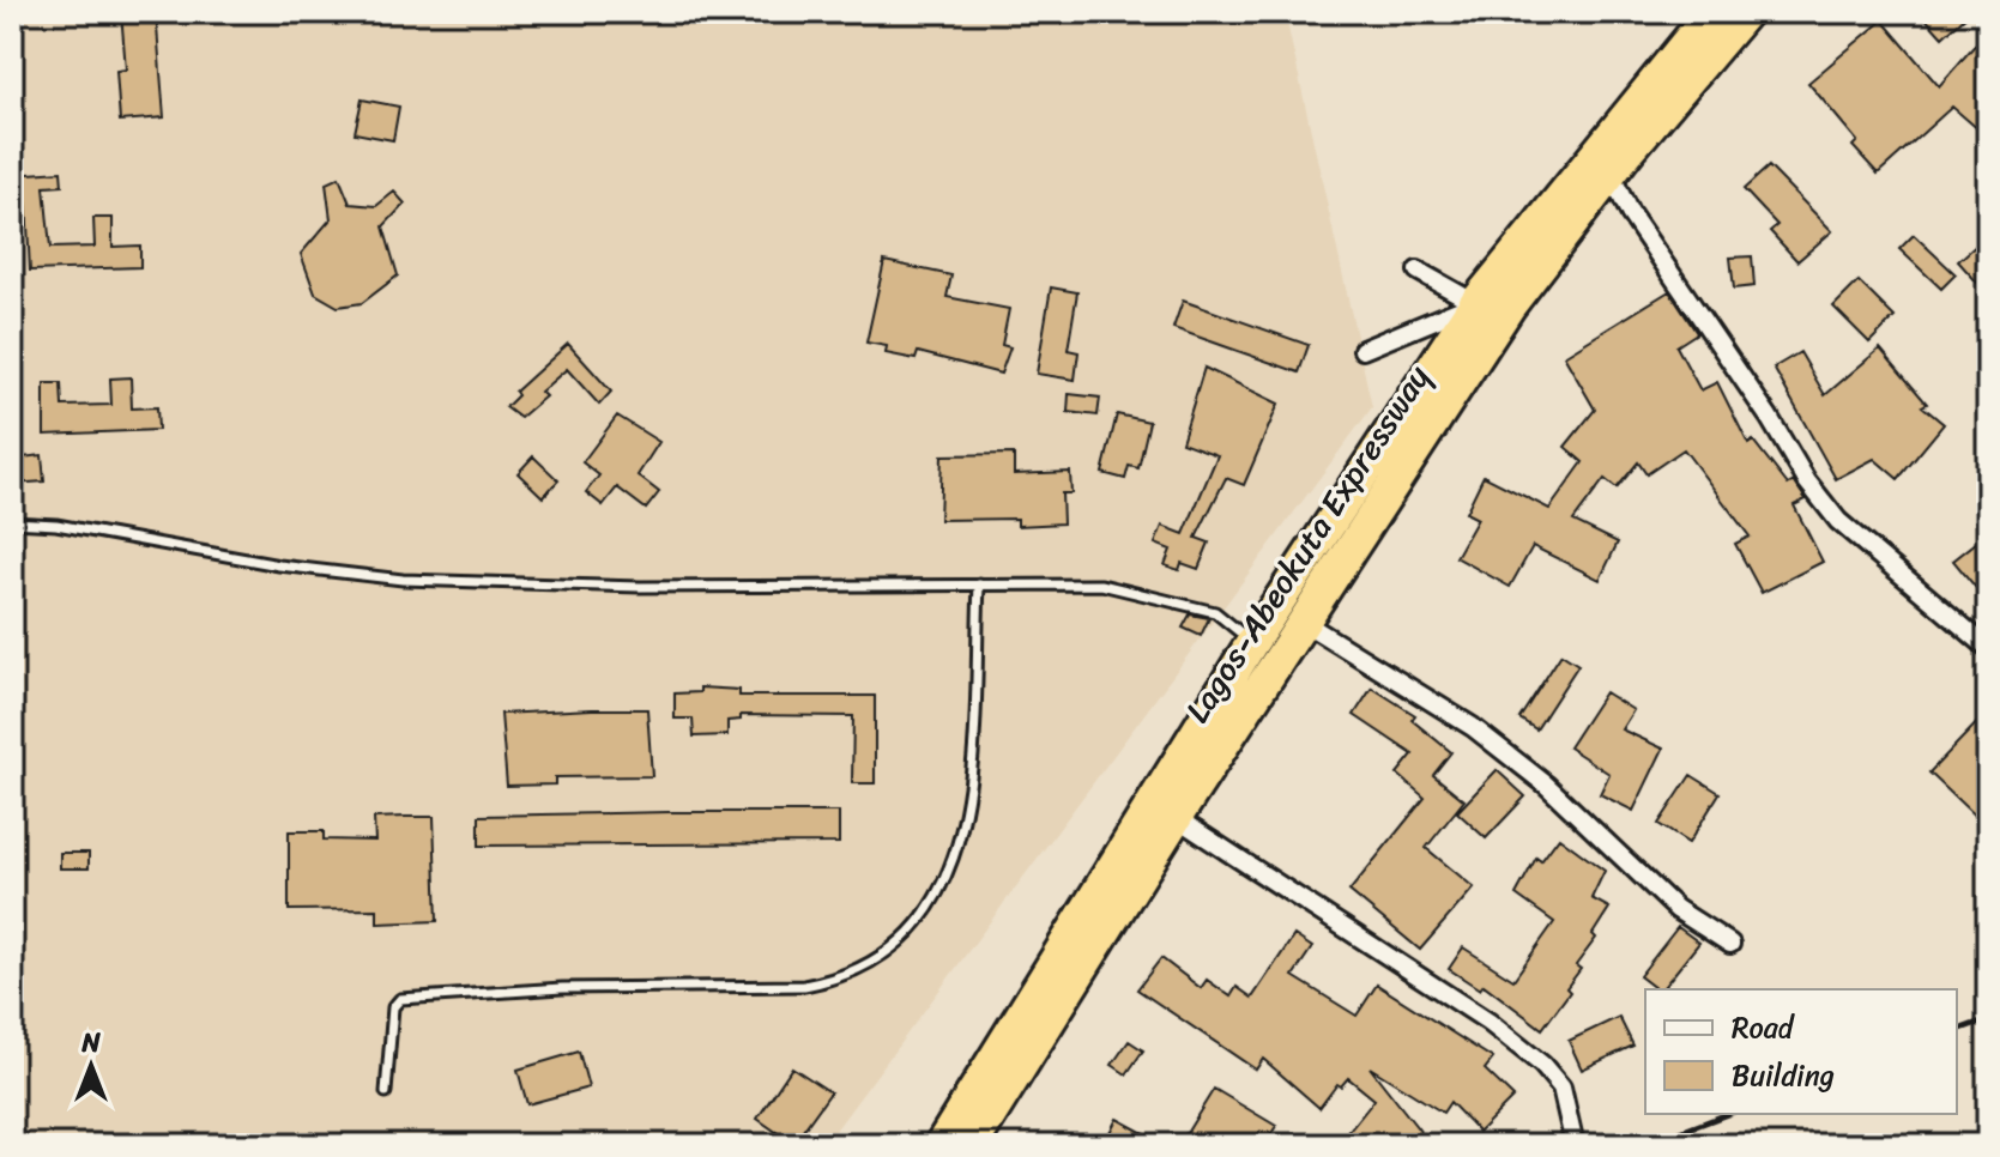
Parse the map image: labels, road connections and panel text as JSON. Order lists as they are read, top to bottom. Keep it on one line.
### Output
{"streets":{"highway":["Lagos-Abeokuta Expressway"]},"legend":["Road","Building"],"north":"top"}
